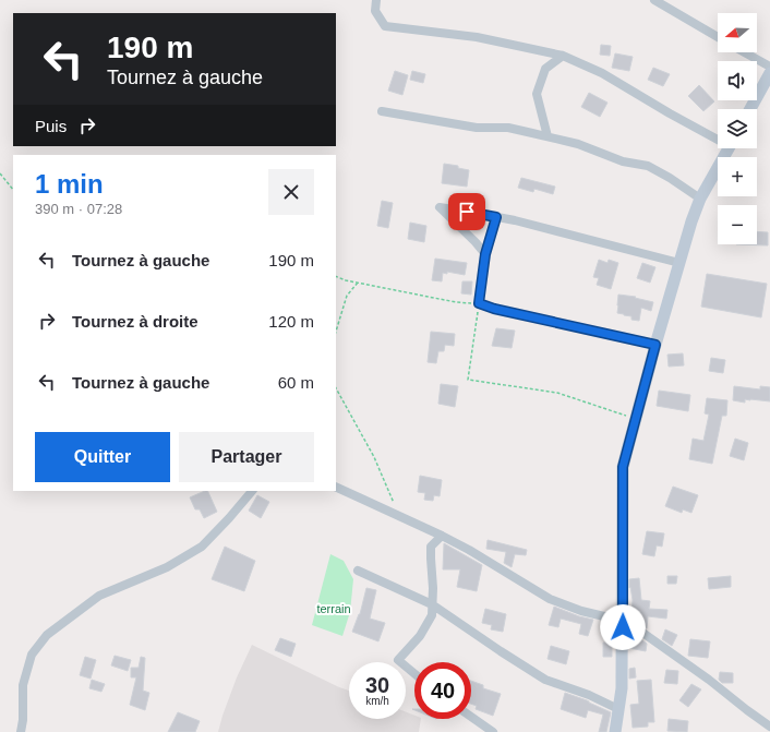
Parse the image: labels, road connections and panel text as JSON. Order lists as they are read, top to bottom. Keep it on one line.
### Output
{"parks":["terrain"],"north":"left","page":{"map_buttons":["+","−"],"turn":["190 m","Tournez à gauche"],"then":"Puis","heading":["1 min","390 m · 07:28"],"list":[{"name":"Tournez à gauche","value":"190 m"},{"name":"Tournez à droite","value":"120 m"},{"name":"Tournez à gauche","value":"60 m"}],"buttons":["Quitter","Partager"],"speed":"30 km/h","limit":"40"}}
